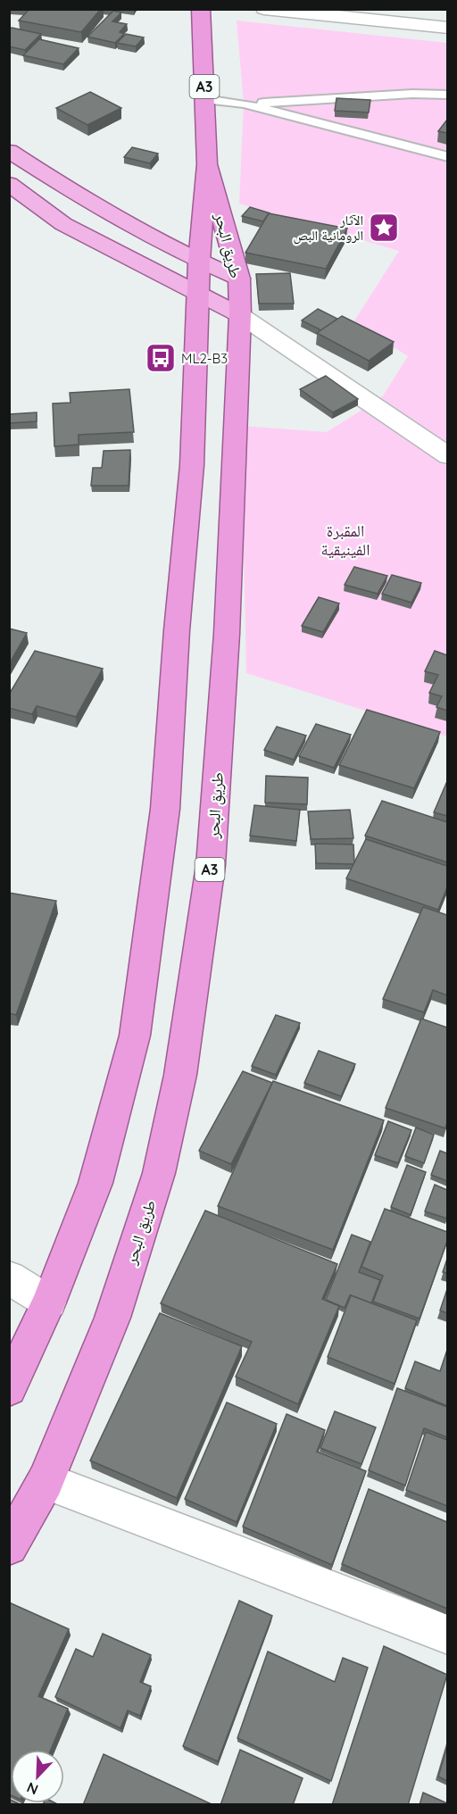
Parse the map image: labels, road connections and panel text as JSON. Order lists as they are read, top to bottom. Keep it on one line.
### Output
{"streets":{"highway":["A3","طريق البحر"]},"parks":["المقبرة الفينيقية"],"places":{"place":["الآثار الرومانية البص"],"bus stop":["ML2-B3"]},"north":"bottom left"}
